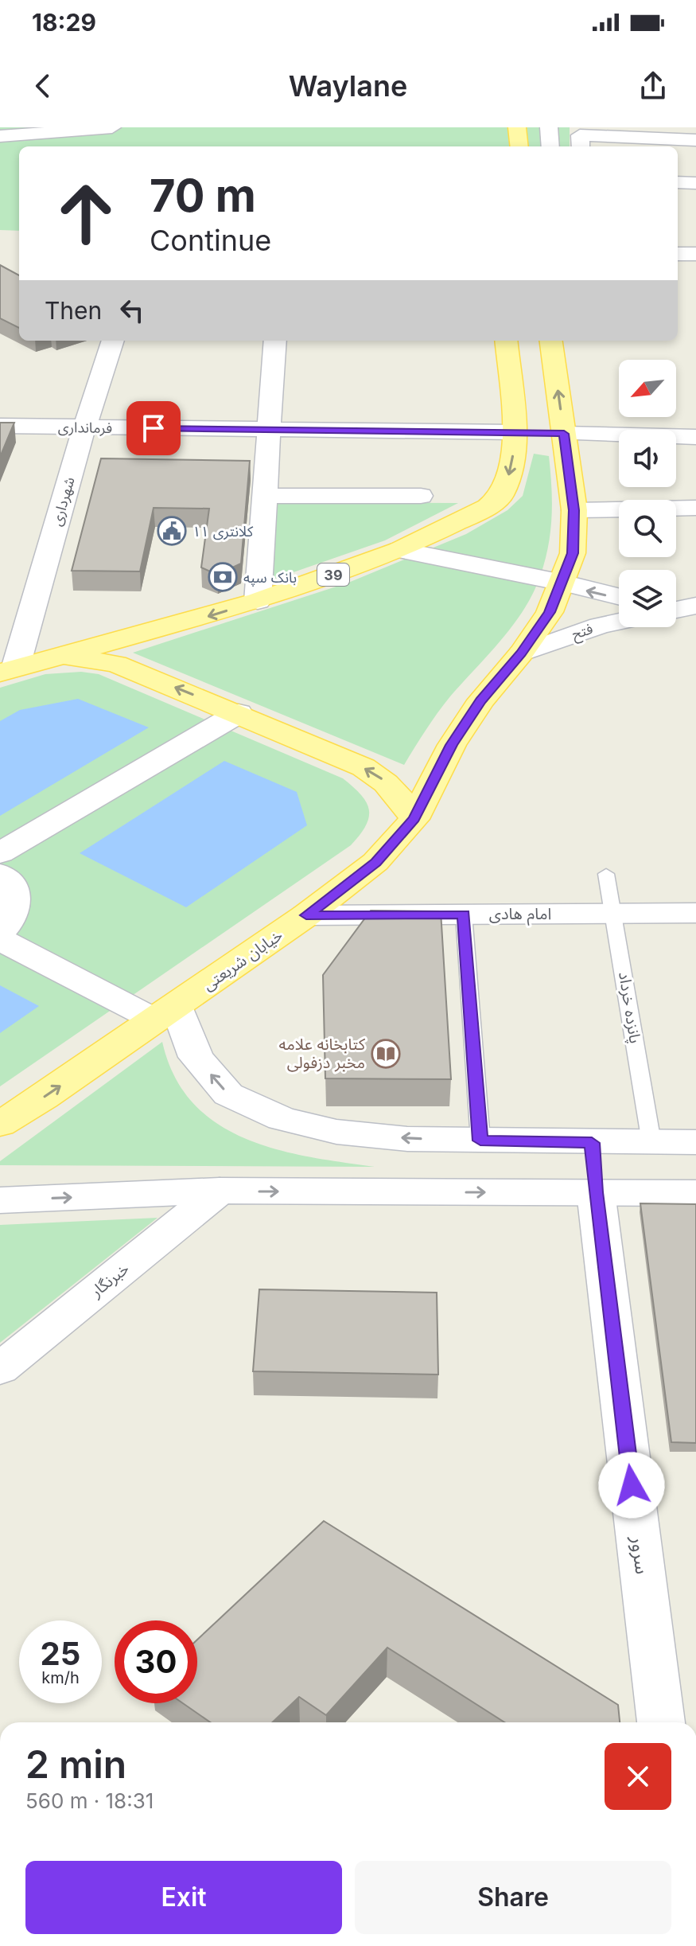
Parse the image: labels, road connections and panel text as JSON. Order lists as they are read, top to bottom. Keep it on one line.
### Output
{"streets":{"main road":["39","خیابان شریعتی"],"street":["فرمانداری","شهرداری","فتح","امام هادی","خبرنگار","سرور"],"lane":["پانزده خرداد"]},"crossings":[["فرمانداری","شهرداری"],["فرمانداری","39"],["شهرداری","39"],["فتح","خیابان شریعتی"],["امام هادی","خیابان شریعتی"],["امام هادی","پانزده خرداد"]],"places":{"public building":["کلانتری ۱۱"],"bank":["بانک سپه"],"library":["کتابخانه علامه مخبر دزفولی"]},"north":"bottom left","page":{"status":"18:29","header":"Waylane","turn":["70 m","Continue"],"then":"Then","speed":"25 km/h","limit":"30","heading":["2 min","560 m · 18:31"],"buttons":["Exit","Share"]}}
